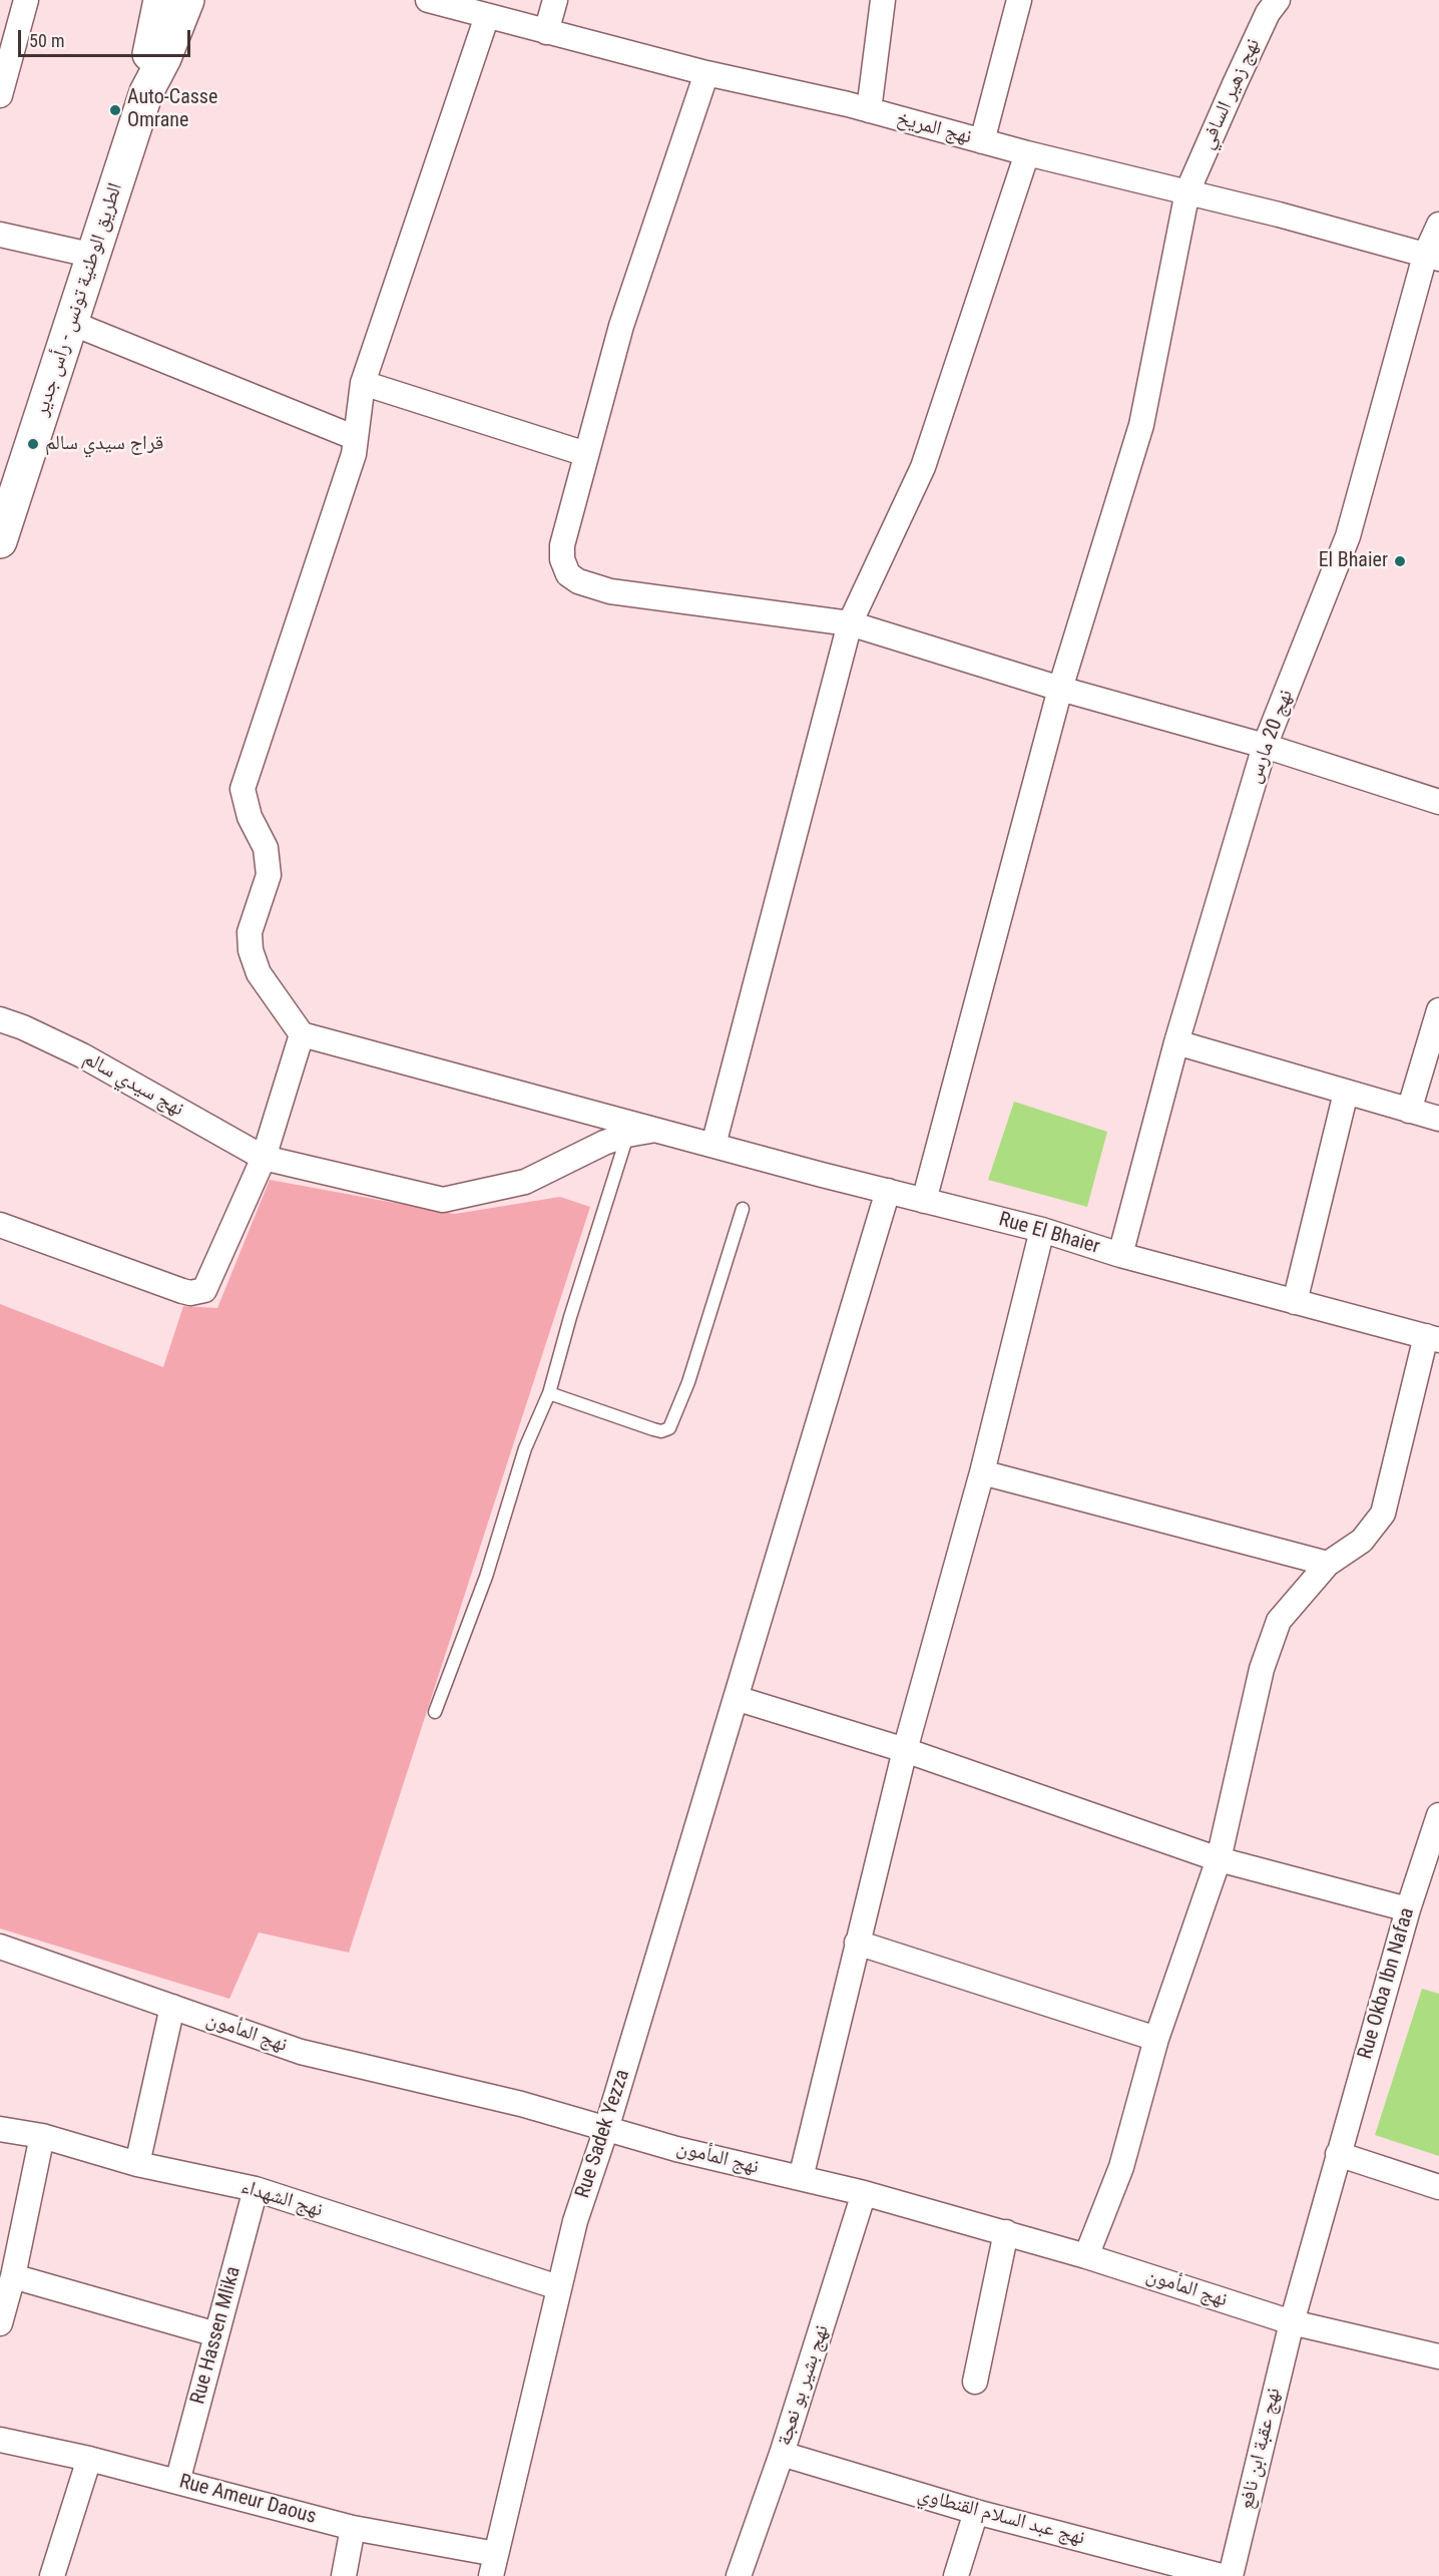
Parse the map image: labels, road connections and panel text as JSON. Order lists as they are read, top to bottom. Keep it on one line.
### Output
{"streets":{"main road":["الطريق الوطنية تونس - رأس جدير"],"street":["نهج زهير السافي","نهج المريخ","نهج 20 مارس","نهج سيدي سالم","Rue El Bhaier","Rue Okba Ibn Nafaa","نهج المأمون","Rue Sadek Yezza","نهج الشهداء","Rue Hassen Mlika","نهج بشير بو نعجة","نهج عقبة ابن نافع","Rue Ameur Daous","نهج عبد السلام القنطاوي"]},"crossings":[["نهج زهير السافي","نهج المريخ"],["نهج زهير السافي","Rue El Bhaier"],["نهج المريخ","نهج 20 مارس"],["نهج 20 مارس","Rue El Bhaier"],["نهج سيدي سالم","Rue El Bhaier"],["Rue El Bhaier","Rue Sadek Yezza"],["Rue Okba Ibn Nafaa","نهج المأمون"],["Rue Okba Ibn Nafaa","نهج عقبة ابن نافع"],["نهج المأمون","Rue Sadek Yezza"],["نهج المأمون","نهج بشير بو نعجة"],["نهج المأمون","نهج عقبة ابن نافع"],["Rue Sadek Yezza","نهج الشهداء"],["Rue Sadek Yezza","Rue Ameur Daous"],["نهج الشهداء","Rue Hassen Mlika"],["Rue Hassen Mlika","Rue Ameur Daous"],["نهج بشير بو نعجة","نهج عبد السلام القنطاوي"]],"places":["Auto-Casse Omrane","قراج سيدي سالم","El Bhaier"],"scale_bar":"50 m"}
